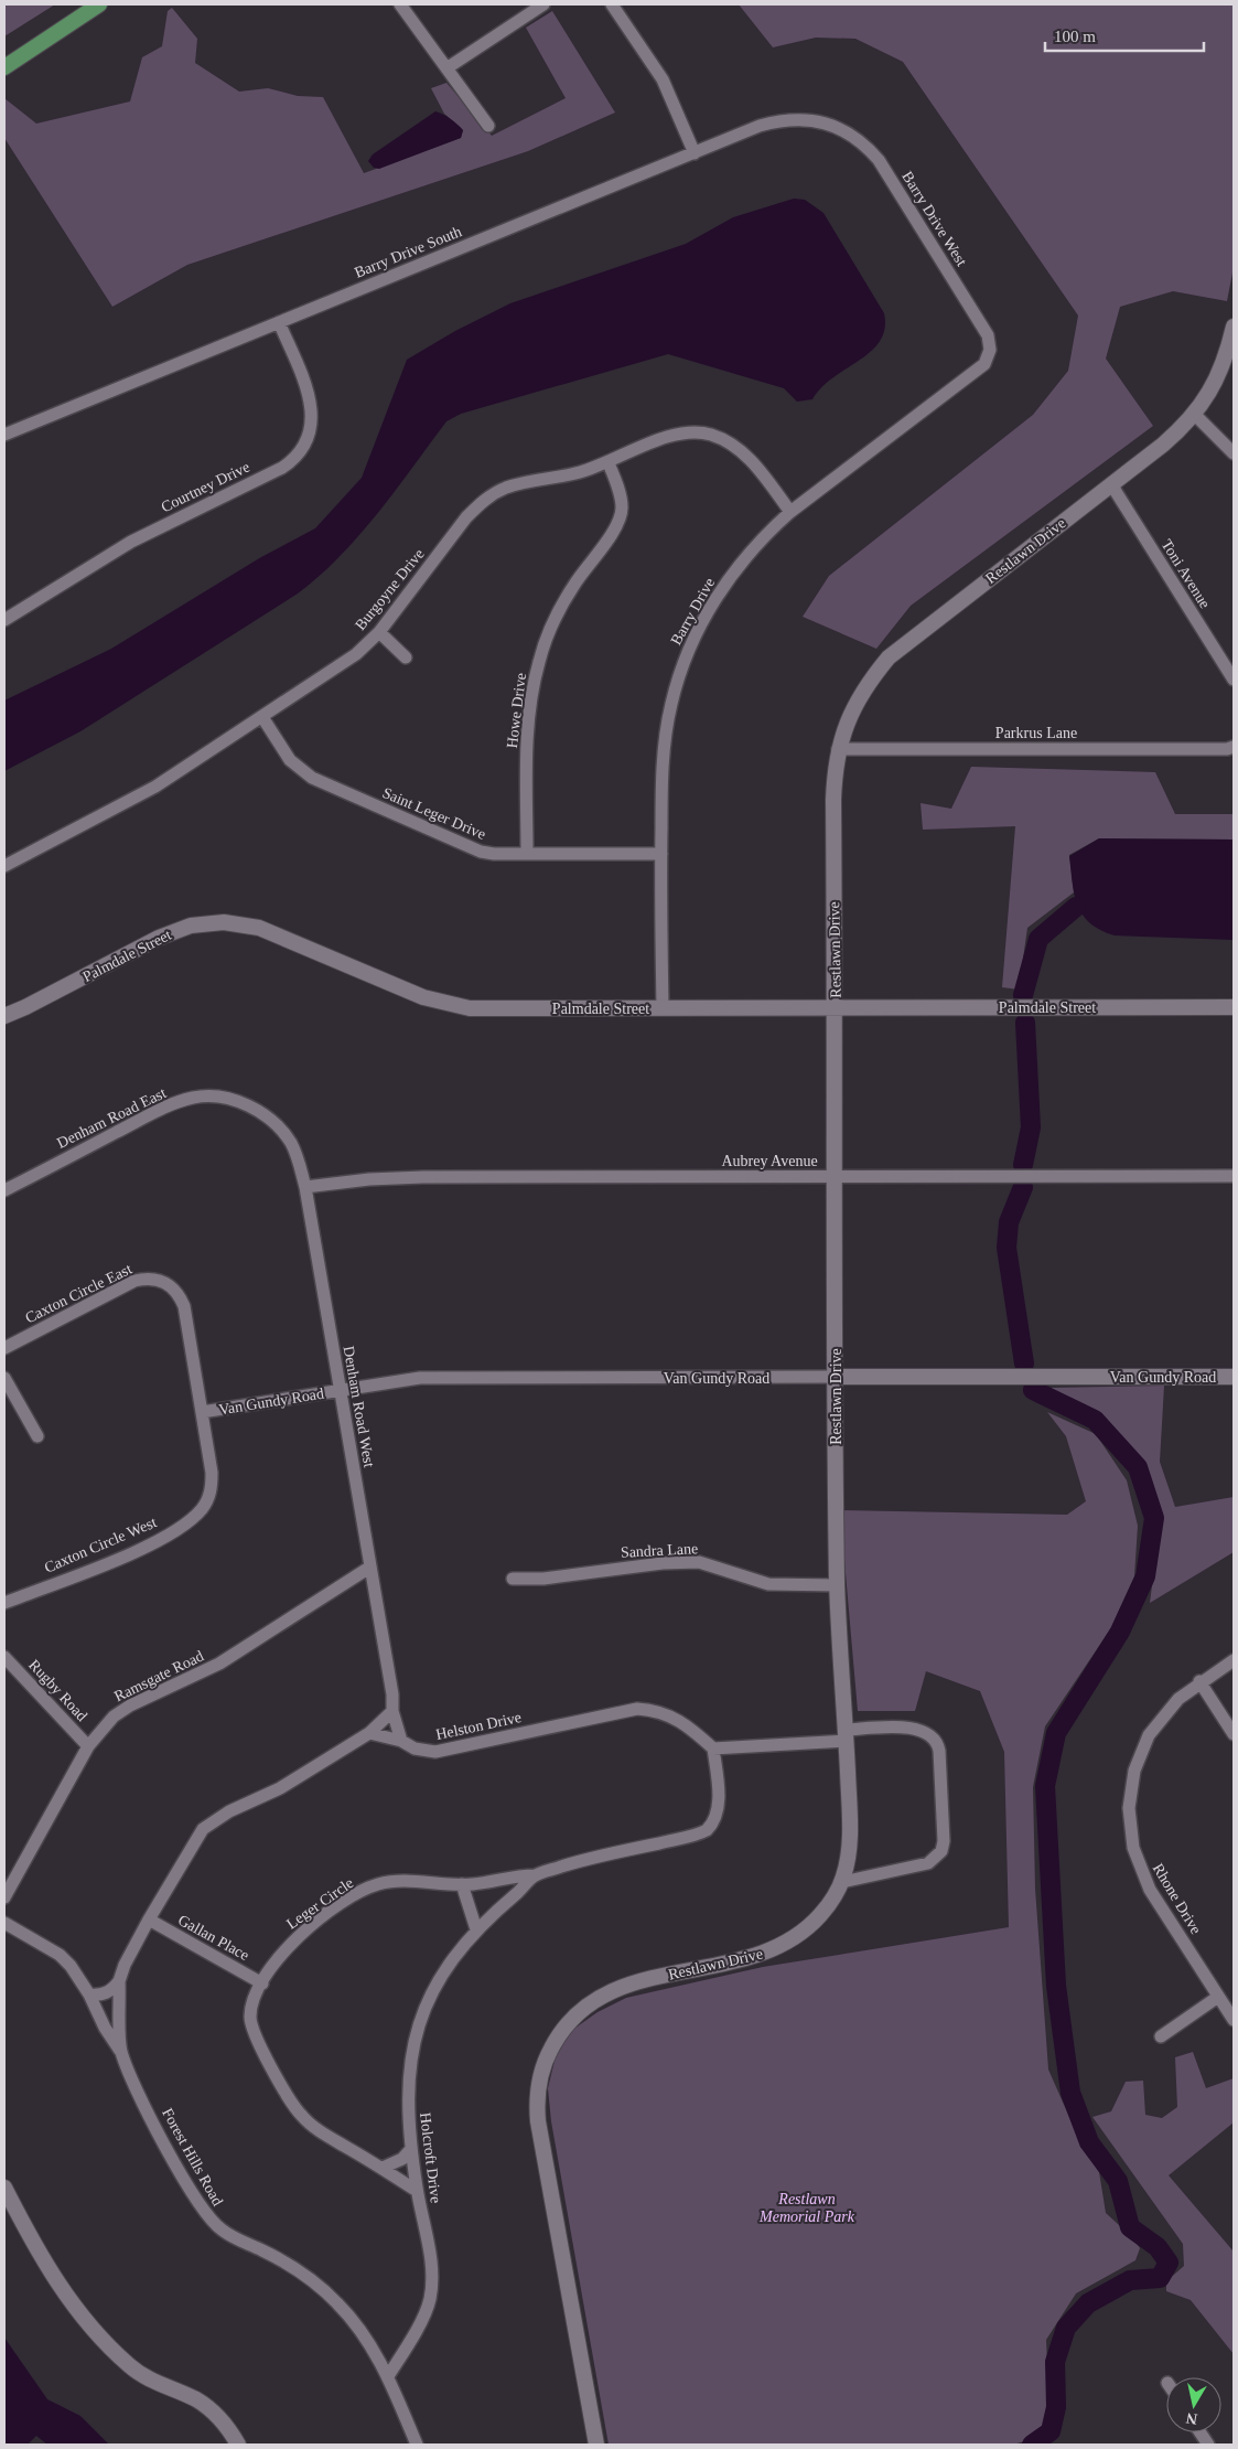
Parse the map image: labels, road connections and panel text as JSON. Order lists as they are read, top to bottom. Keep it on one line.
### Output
{"streets":{"street":["Barry Drive West","Barry Drive South","Courtney Drive","Restlawn Drive","Toni Avenue","Burgoyne Drive","Barry Drive","Howe Drive","Parkrus Lane","Saint Leger Drive","Palmdale Street","Denham Road East","Aubrey Avenue","Caxton Circle East","Van Gundy Road","Denham Road West","Caxton Circle West","Sandra Lane","Ramsgate Road","Rugby Road","Helston Drive","Rhone Drive","Leger Circle","Gallan Place","Forest Hills Road","Holcroft Drive"]},"crossings":[["Barry Drive West","Barry Drive South"],["Barry Drive West","Barry Drive"],["Barry Drive South","Courtney Drive"],["Restlawn Drive","Toni Avenue"],["Restlawn Drive","Parkrus Lane"],["Restlawn Drive","Palmdale Street"],["Restlawn Drive","Aubrey Avenue"],["Restlawn Drive","Van Gundy Road"],["Restlawn Drive","Sandra Lane"],["Burgoyne Drive","Barry Drive"],["Burgoyne Drive","Howe Drive"],["Burgoyne Drive","Saint Leger Drive"],["Barry Drive","Saint Leger Drive"],["Barry Drive","Palmdale Street"],["Howe Drive","Saint Leger Drive"],["Denham Road East","Denham Road West"],["Aubrey Avenue","Denham Road West"],["Caxton Circle East","Caxton Circle West"],["Van Gundy Road","Denham Road West"],["Van Gundy Road","Caxton Circle West"],["Denham Road West","Ramsgate Road"],["Ramsgate Road","Rugby Road"],["Helston Drive","Holcroft Drive"],["Leger Circle","Gallan Place"],["Leger Circle","Holcroft Drive"],["Forest Hills Road","Holcroft Drive"]],"parks":["Restlawn Memorial Park"],"scale_bar":"100 m","north":"bottom"}
